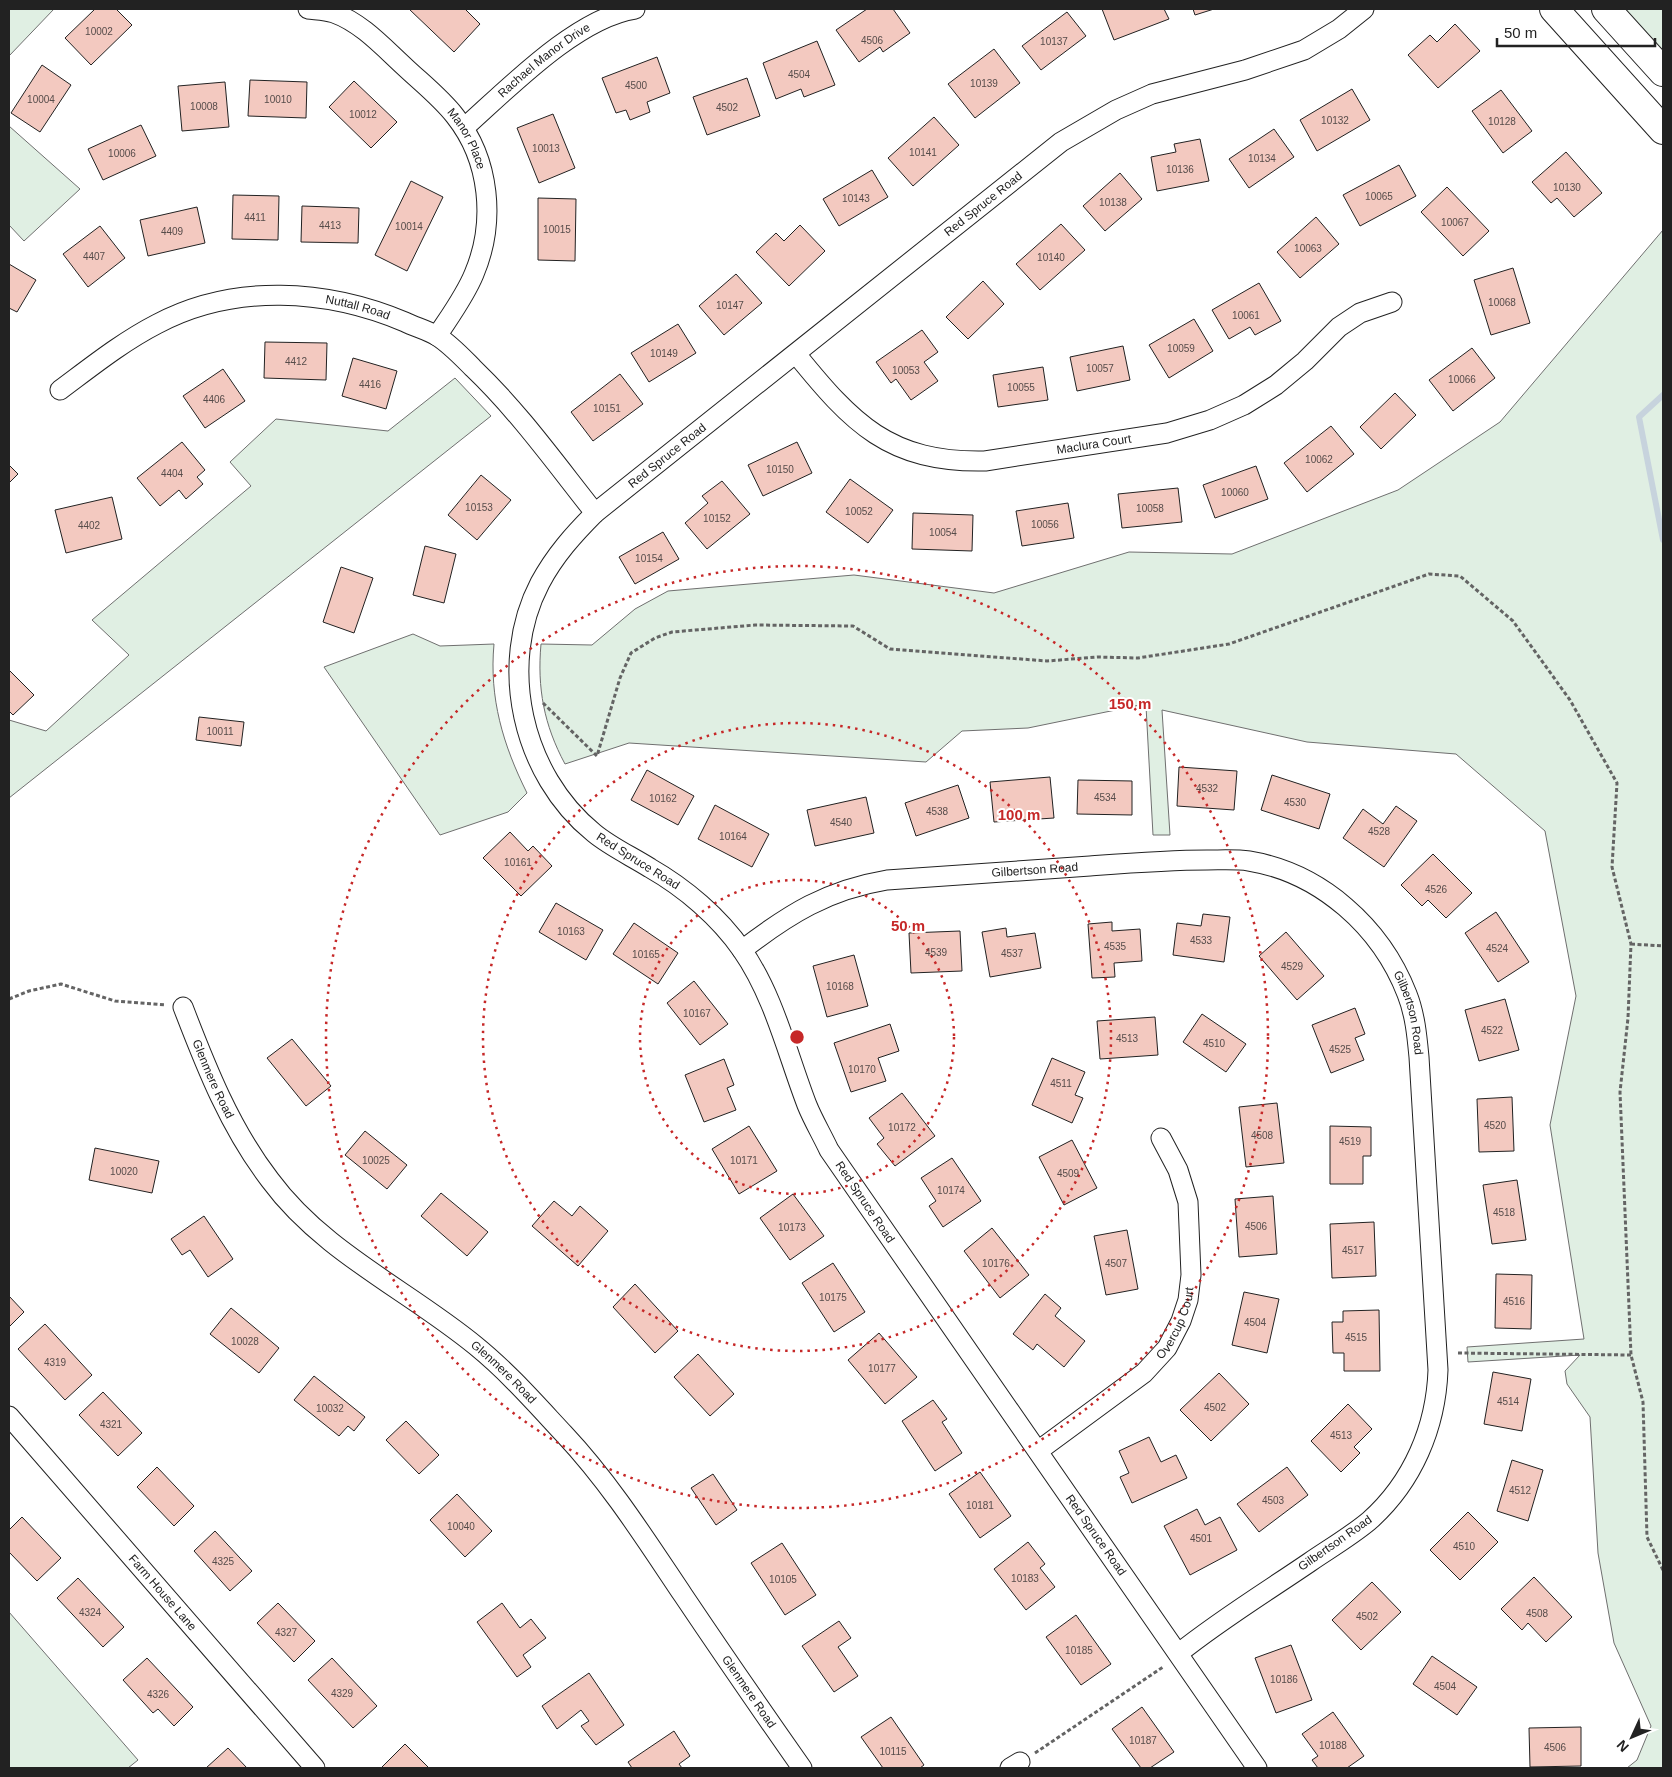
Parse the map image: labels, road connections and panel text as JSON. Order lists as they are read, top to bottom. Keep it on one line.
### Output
{"streets":{"street":["Rachael Manor Drive","Manor Place","Red Spruce Road","Nuttall Road","Maclura Court","Gilbertson Road","Glenmere Road","Overcup Court","Farm House Lane"]},"crossings":[["Rachael Manor Drive","Manor Place"],["Manor Place","Nuttall Road"],["Red Spruce Road","Nuttall Road"],["Red Spruce Road","Maclura Court"],["Red Spruce Road","Gilbertson Road"],["Red Spruce Road","Overcup Court"]],"house_numbers":["10002","4506","10137","4504","10139","4500","10004","10010","10008","4502","10012","10132","10128","10013","10141","10006","10134","10136","10130","10065","10143","10138","4411","10067","4413","10014","10015","4409","10063","4407","10140","10068","10147","10061","10059","10149","4412","10057","10053","10066","4416","10055","4406","10151","10062","10150","4404","10060","10153","10058","10052","10152","10056","4402","10054","10154","10011","4532","4534","10162","4530","4538","4540","4528","10164","10161","4526","10163","4533","4535","4524","4539","4537","10165","4529","10168","10167","4522","4513","4510","4525","10170","4511","4520","10172","4508","4519","10025","10171","10020","4509","10174","4518","4506","10173","4517","10176","4507","10175","4516","4504","4515","10028","4319","10177","4514","4502","10032","4321","4513","4512","4503","10181","10040","4501","4510","4325","10183","10105","4324","4508","4502","4327","10185","10186","4504","4329","4326","10187","10188","4506","10115"],"scale_bar":"50 m","north":"bottom left","rings":["150 m","100 m","50 m"]}
